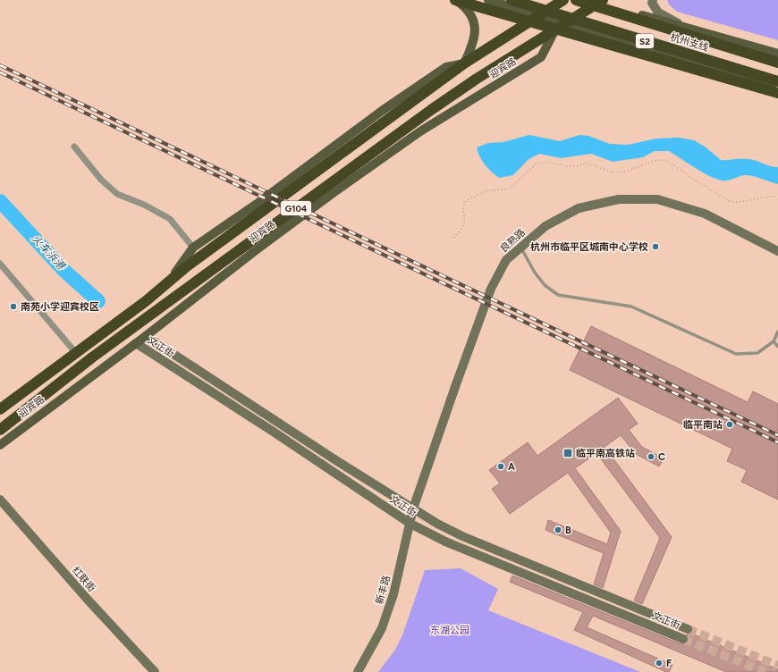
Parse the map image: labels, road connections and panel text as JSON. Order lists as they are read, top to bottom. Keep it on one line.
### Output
{"streets":{"highway":["S2","杭州支线","迎宾路","G104"],"main road":["良熟路","文正街","红联街","新丰路"]},"crossings":[["杭州支线","迎宾路"],["迎宾路","文正街"],["良熟路","文正街"],["良熟路","新丰路"],["文正街","新丰路"]],"water":["火车浜港"],"parks":["东湖公园"],"places":{"other":["杭州市临平区城南中心学校","南苑小学迎宾校区","临平南站","C","A","B","F"],"transit":["临平南高铁站"]}}
